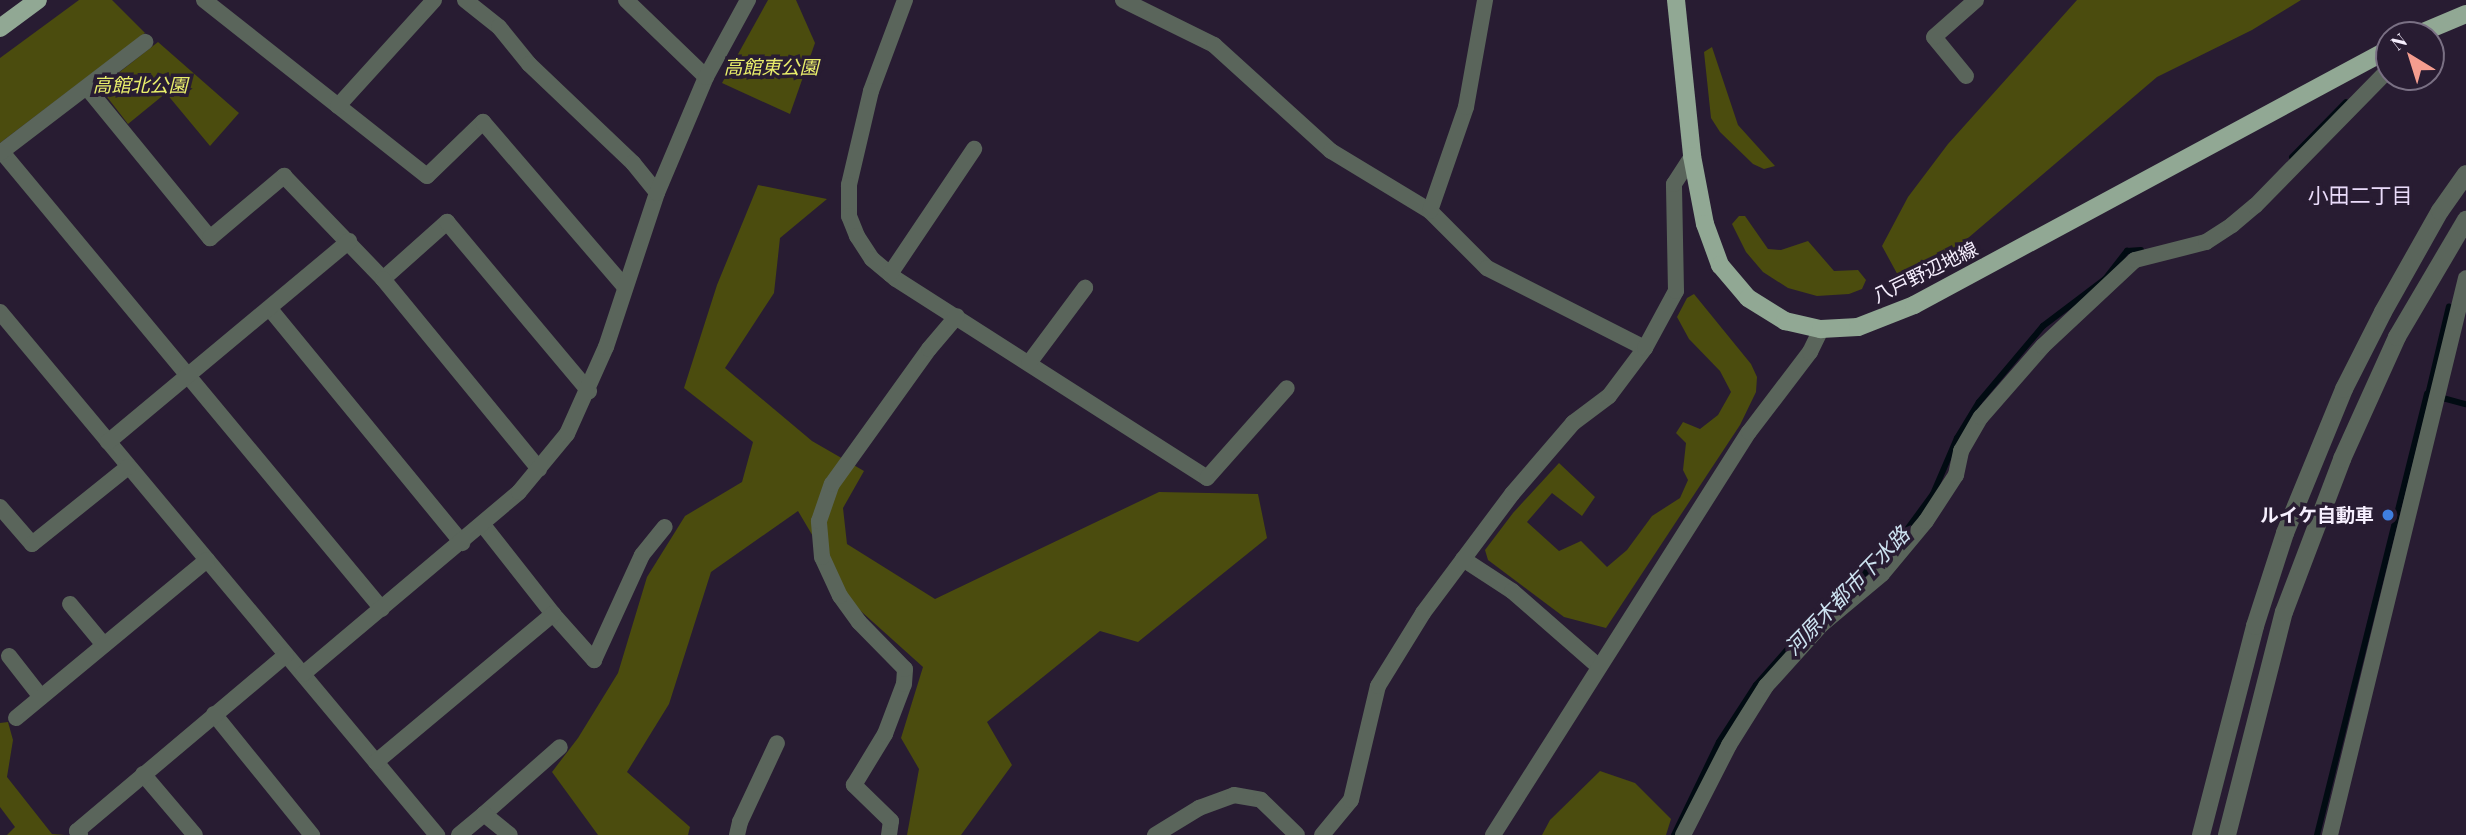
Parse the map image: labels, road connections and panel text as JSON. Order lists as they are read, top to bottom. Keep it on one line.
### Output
{"streets":{"main road":["八戸野辺地線"]},"districts":["小田二丁目"],"water":["河原木都市下水路"],"parks":["高館東公園","高館北公園"],"places":["ルイケ自動車"],"north":"top left"}
